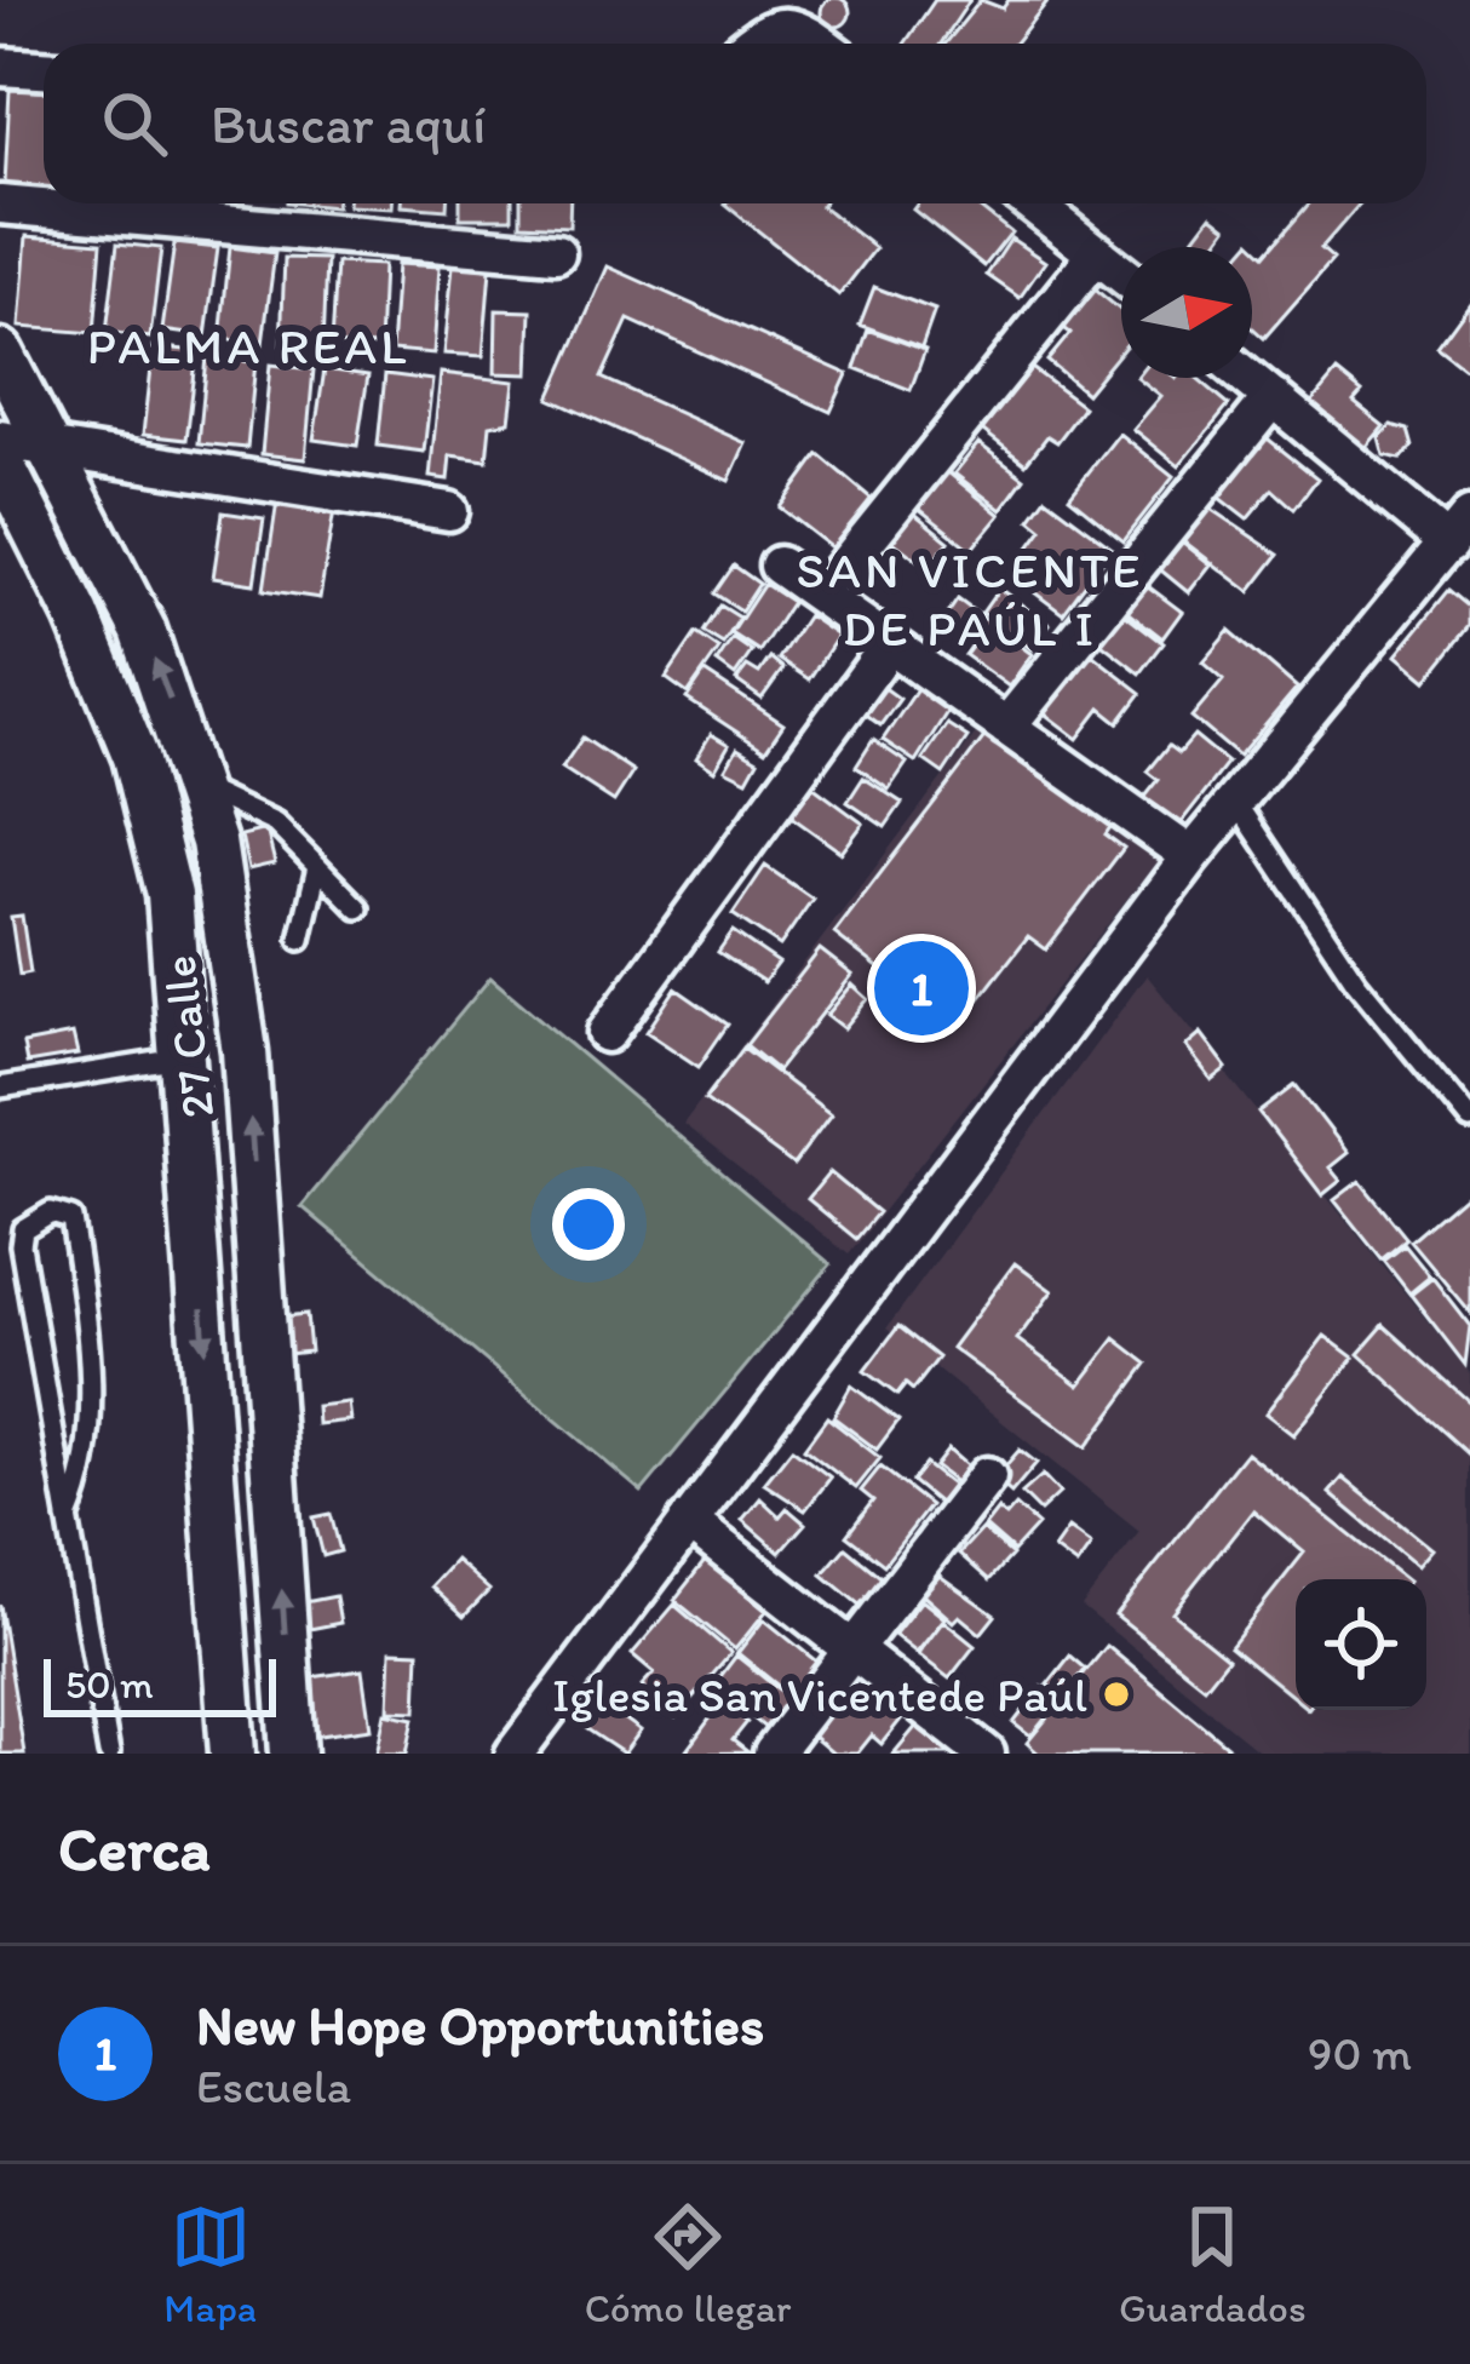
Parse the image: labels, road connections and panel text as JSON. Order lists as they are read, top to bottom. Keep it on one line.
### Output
{"streets":{"street":["27 Calle"]},"districts":["PALMA REAL","SAN VICENTE DE PAÚL I"],"places":["Iglesia San Vicentede Paúl"],"scale_bar":"50 m","north":"right","page":{"search":"Buscar aquí","pins":"1","scale":"50 m","heading":"Cerca","list":[{"mark":"1","name":"New Hope Opportunities","note":"Escuela","value":"90 m"}],"nav":["Mapa","Cómo llegar","Guardados"]}}
